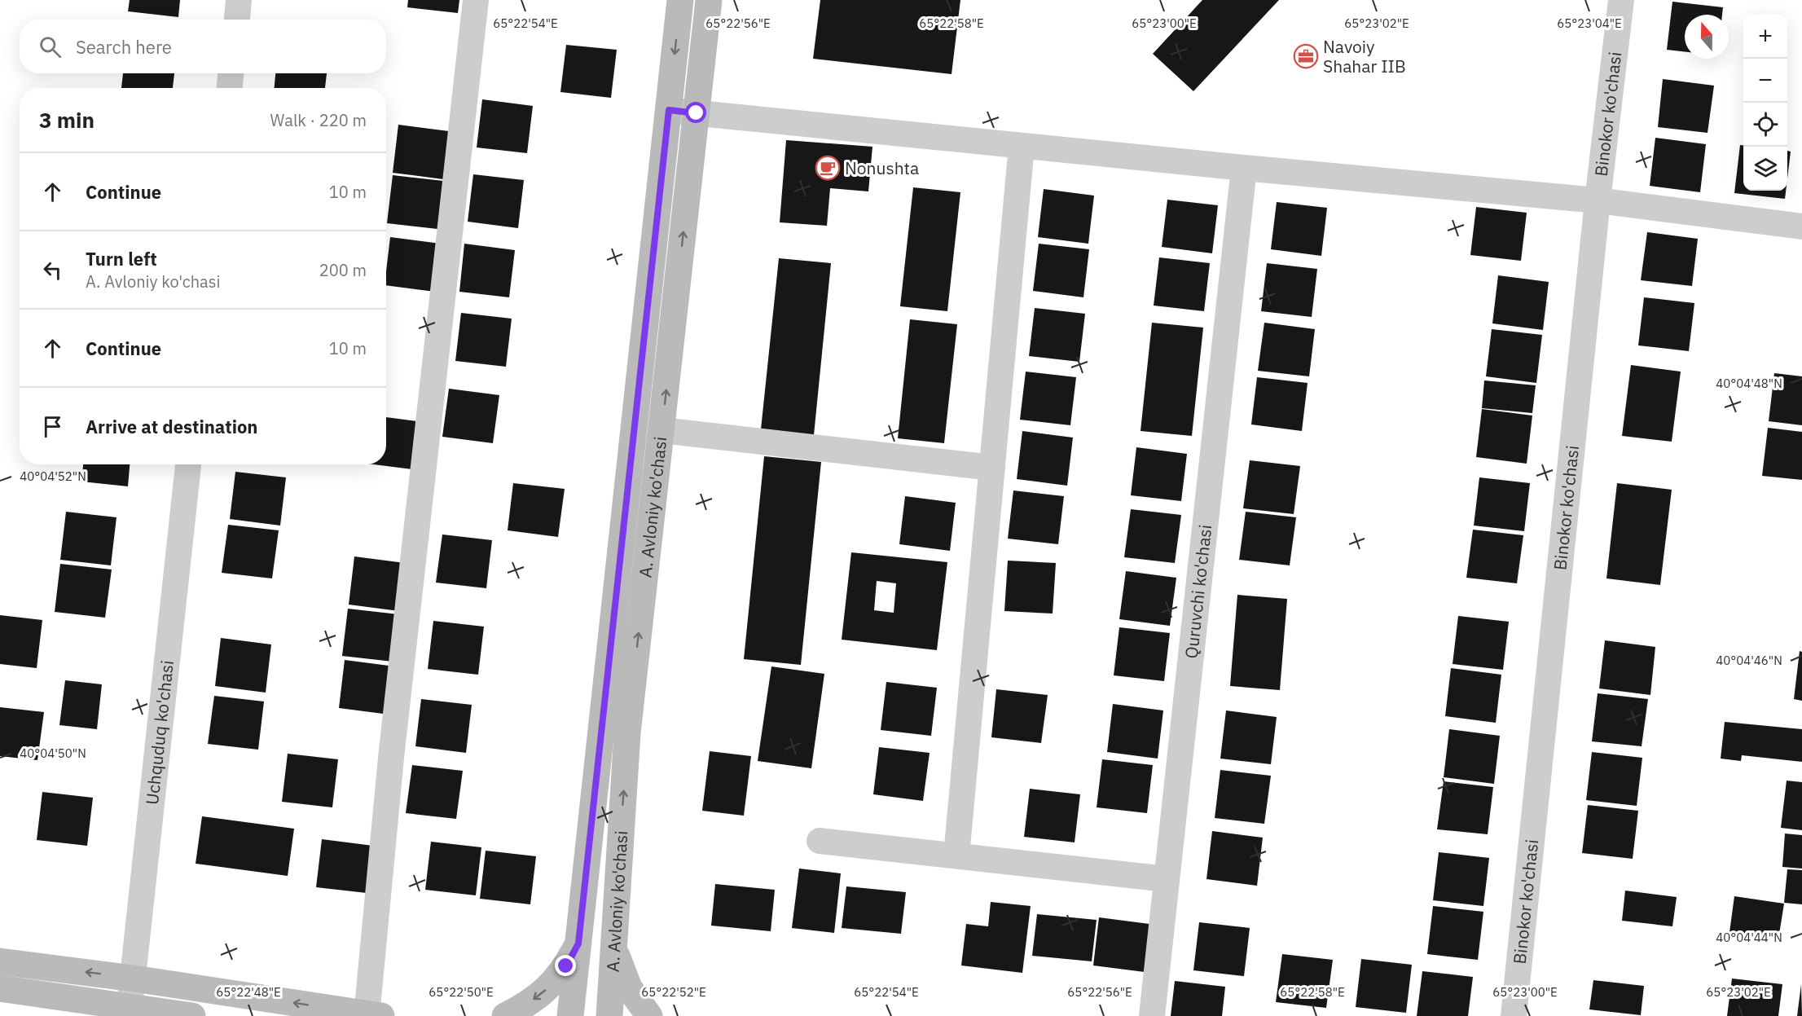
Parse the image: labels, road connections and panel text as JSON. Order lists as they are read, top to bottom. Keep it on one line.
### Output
{"streets":{"main road":["A. Avloniy ko'chasi"],"street":["Binokor ko'chasi","Quruvchi ko'chasi","Uchquduq ko'chasi"]},"places":{"office":["Navoiy Shahar IIB"],"cafe":["Nonushta"]},"north":"top","page":{"map_buttons":["+","−"],"search":"Search here","heading":["3 min","Walk · 220 m"],"list":[["Continue","10 m"],["Turn left","A. Avloniy ko'chasi","200 m"],["Continue","10 m"],"Arrive at destination"]},"coordinates":["65°22'54\"E","65°22'56\"E","65°22'58\"E","65°23'00\"E","65°23'02\"E","65°23'04\"E","40°04'48\"N","40°04'52\"N","40°04'46\"N","40°04'50\"N","40°04'44\"N","65°22'48\"E","65°22'50\"E","65°22'52\"E"]}
